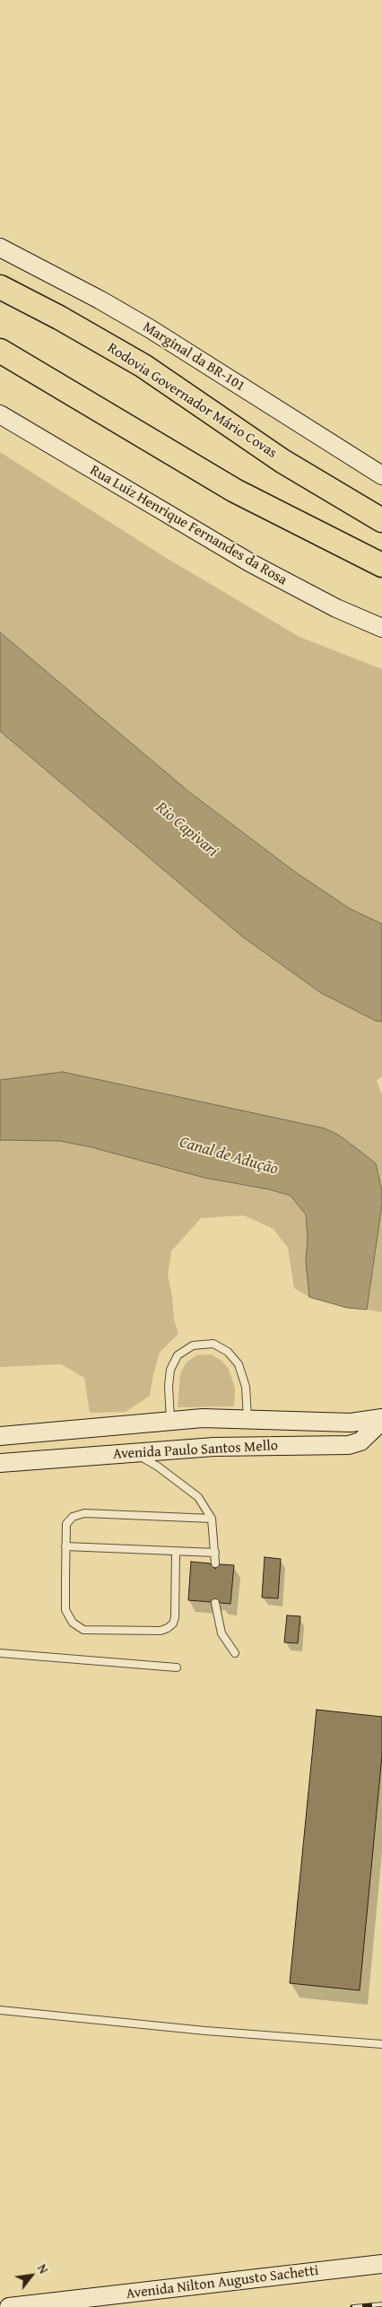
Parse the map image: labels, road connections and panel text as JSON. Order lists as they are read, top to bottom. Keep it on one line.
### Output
{"streets":{"highway":["Rodovia Governador Mário Covas"],"main road":["Marginal da BR-101","Rua Luiz Henrique Fernandes da Rosa","Avenida Paulo Santos Mello","Avenida Nilton Augusto Sachetti"]},"water":["Rio Capivari","Canal de Adução"],"north":"top right"}
